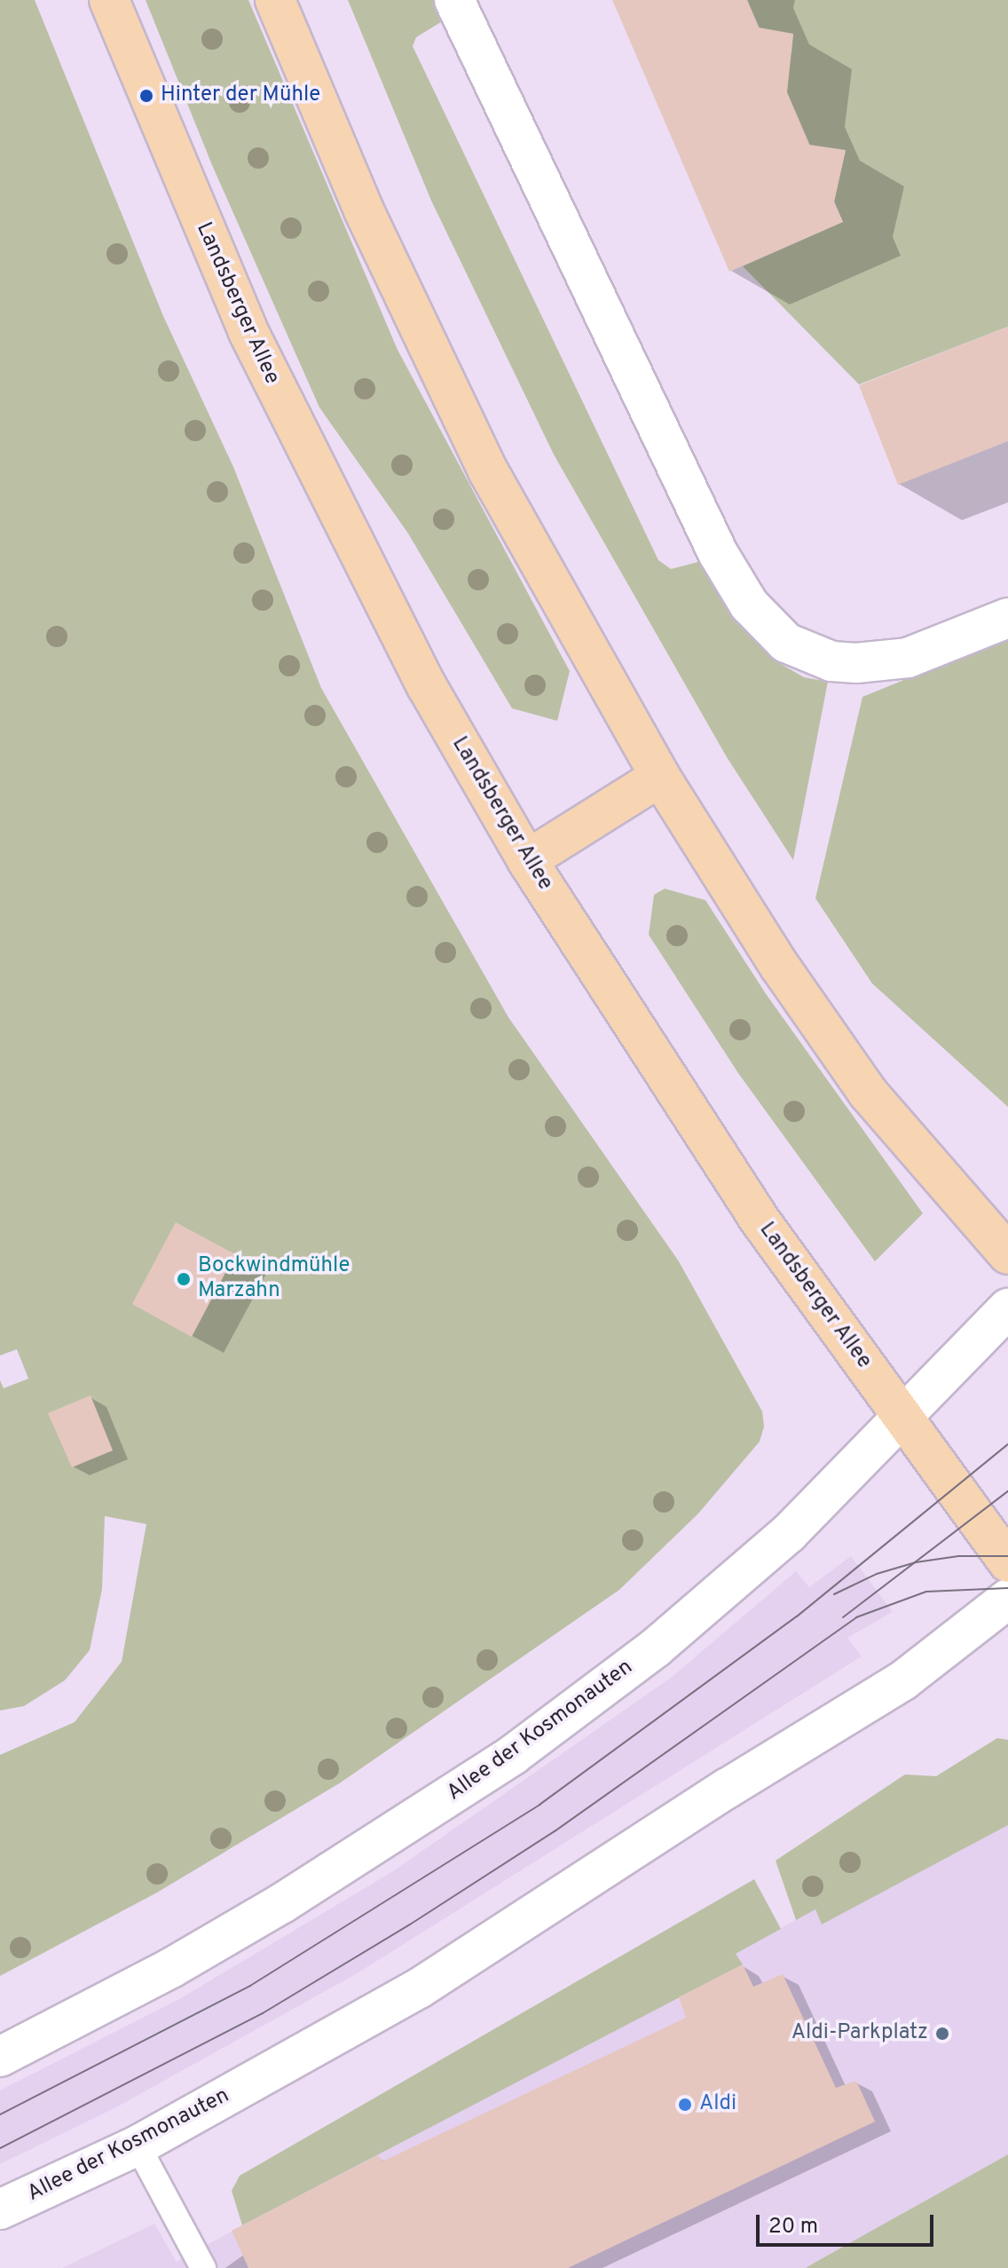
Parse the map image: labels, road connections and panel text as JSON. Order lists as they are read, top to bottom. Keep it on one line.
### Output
{"streets":{"main road":["Landsberger Allee","Allee der Kosmonauten"]},"crossings":[["Landsberger Allee","Allee der Kosmonauten"]],"places":["Hinter der Mühle","Bockwindmühle Marzahn","Aldi-Parkplatz","Aldi"],"scale_bar":"20 m"}
